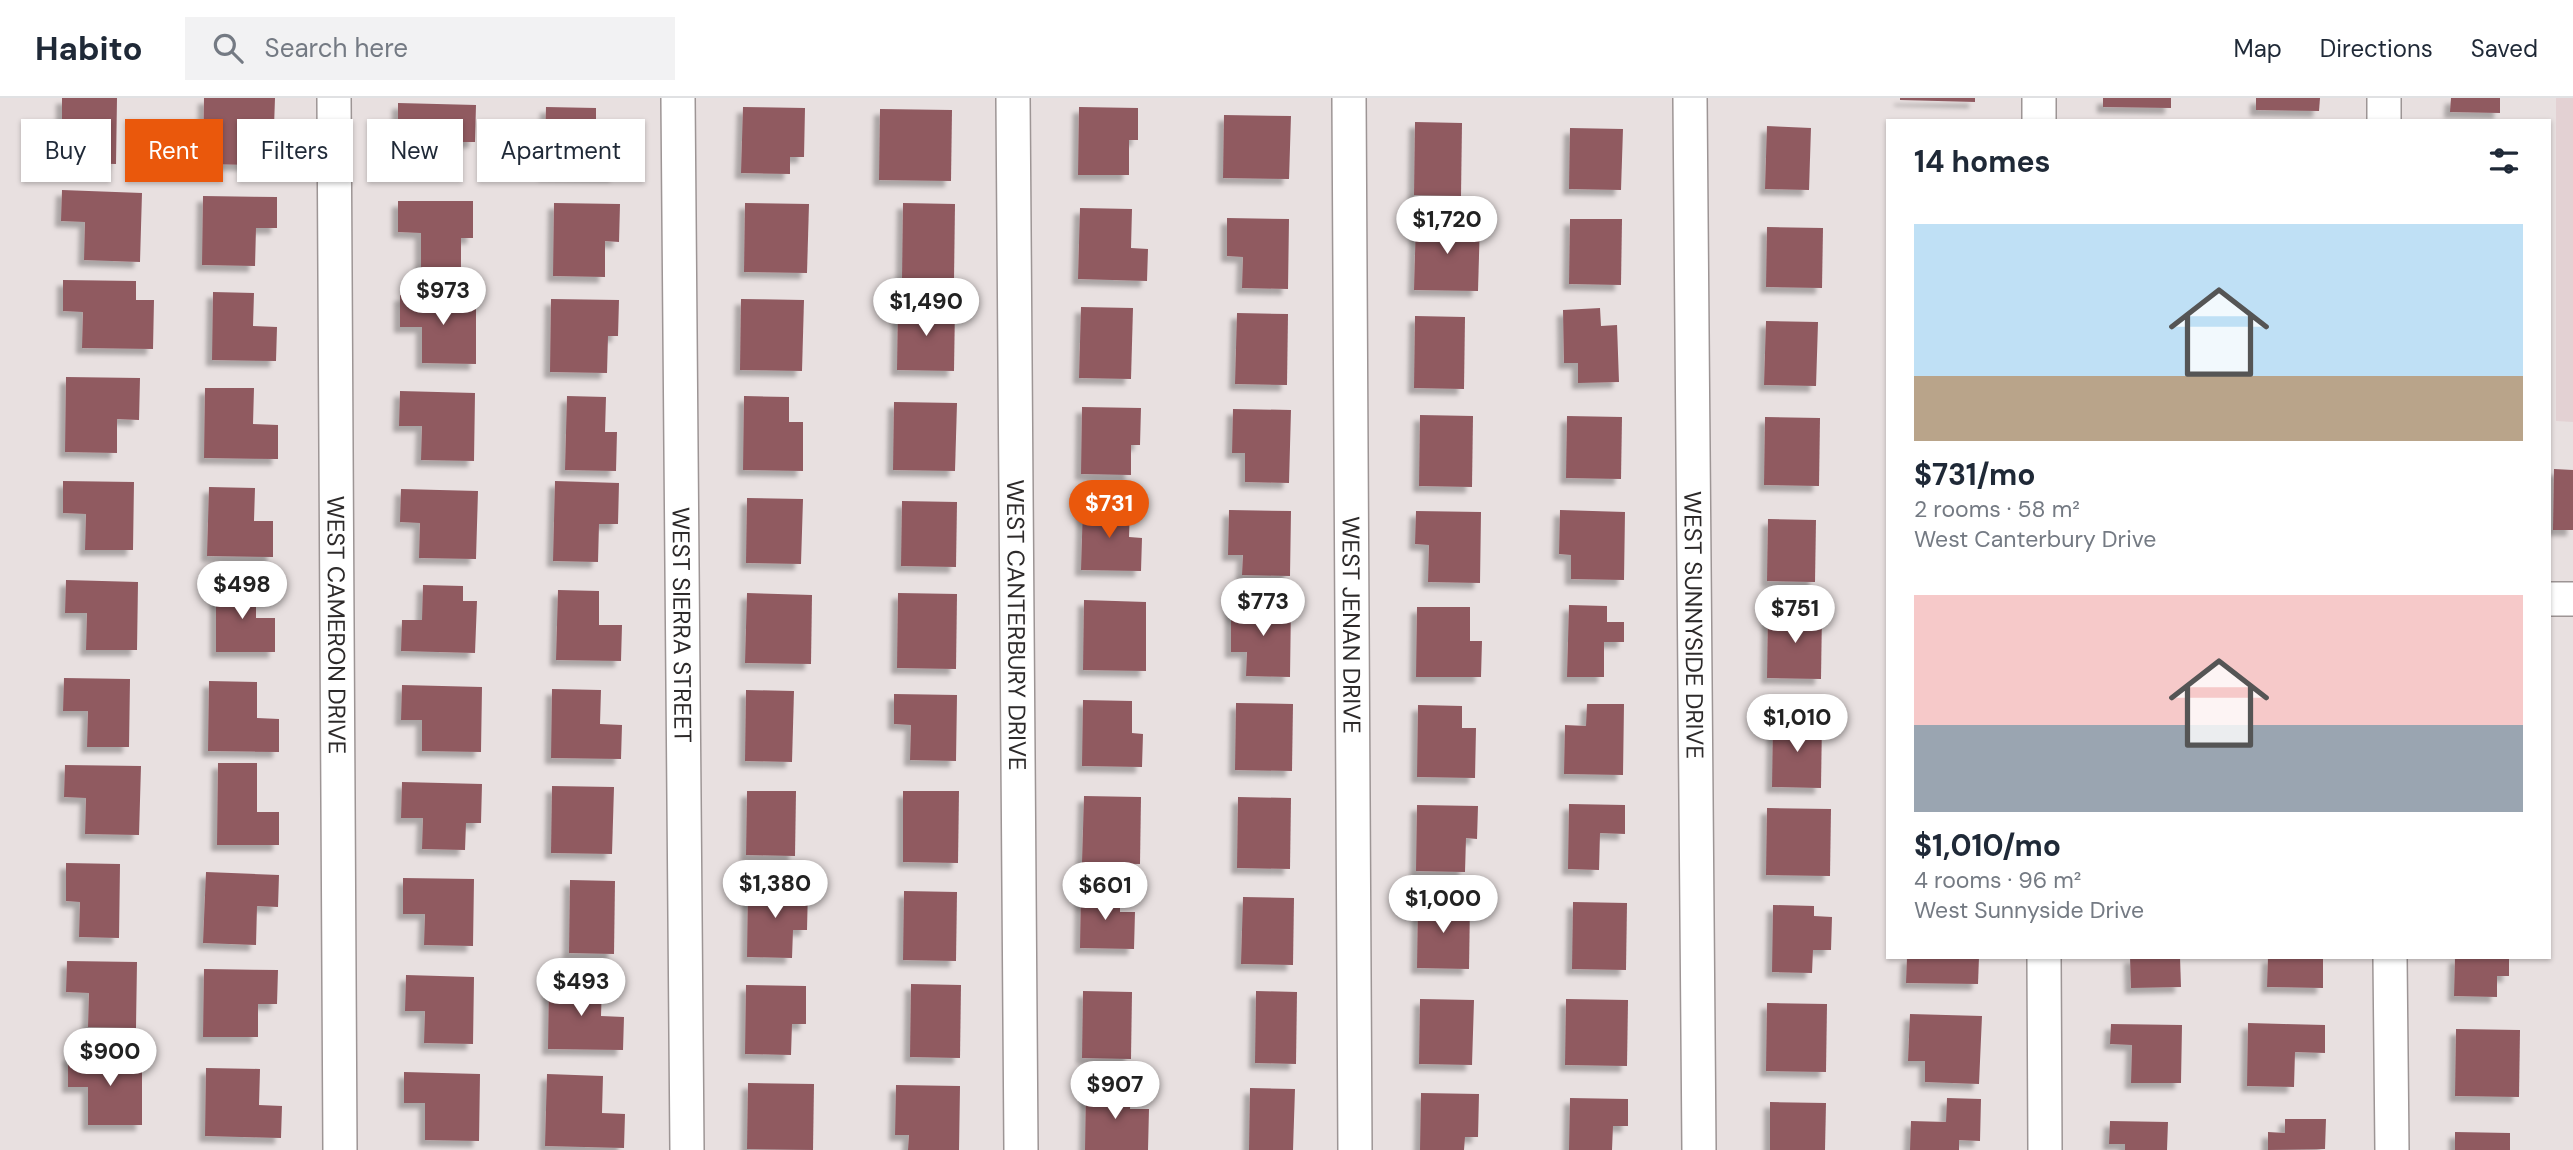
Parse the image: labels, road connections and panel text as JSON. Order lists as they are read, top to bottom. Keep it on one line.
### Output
{"streets":{"street":["WEST CAMERON DRIVE","WEST SIERRA STREET","WEST CANTERBURY DRIVE","WEST JENAN DRIVE","WEST SUNNYSIDE DRIVE"]},"page":{"header":"Habito","search":"Search here","nav":["Map","Directions","Saved"],"chip":["Buy","Rent","Filters","New","Apartment"],"heading":"14 homes","price":["$1,720","$973","$1,490","$731","$498","$773","$751","$1,010","$1,380","$601","$1,000","$493","$900","$907"],"list":[{"name":"$731/mo","note":"2 rooms · 58 m² · West Canterbury Drive"},{"name":"$1,010/mo","note":"4 rooms · 96 m² · West Sunnyside Drive"}]}}
